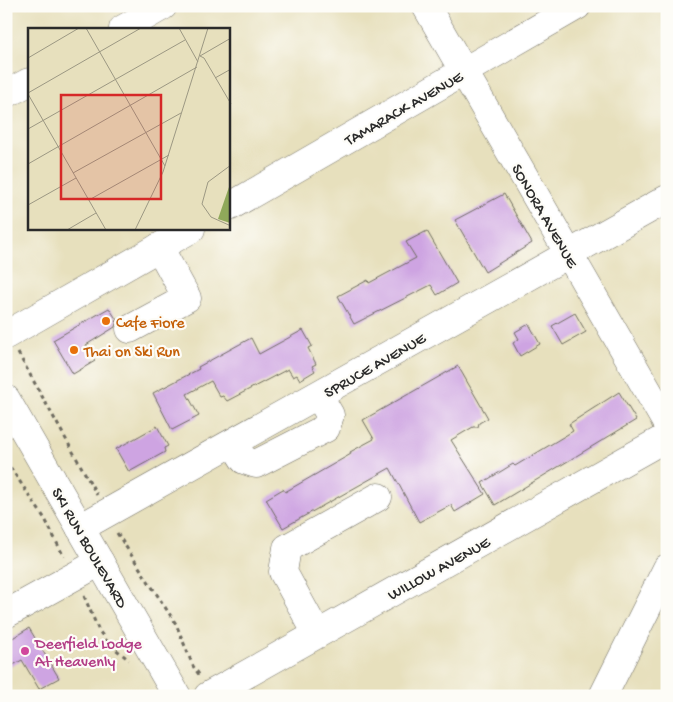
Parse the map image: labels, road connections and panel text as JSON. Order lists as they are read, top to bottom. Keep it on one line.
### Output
{"streets":{"street":["TAMARACK AVENUE","SONORA AVENUE","SPRUCE AVENUE","SKI RUN BOULEVARD","WILLOW AVENUE"]},"crossings":[["TAMARACK AVENUE","SONORA AVENUE"],["SONORA AVENUE","SPRUCE AVENUE"],["SPRUCE AVENUE","SKI RUN BOULEVARD"]],"places":["Cafe Fiore","Thai on Ski Run","Deerfield Lodge At Heavenly"]}
